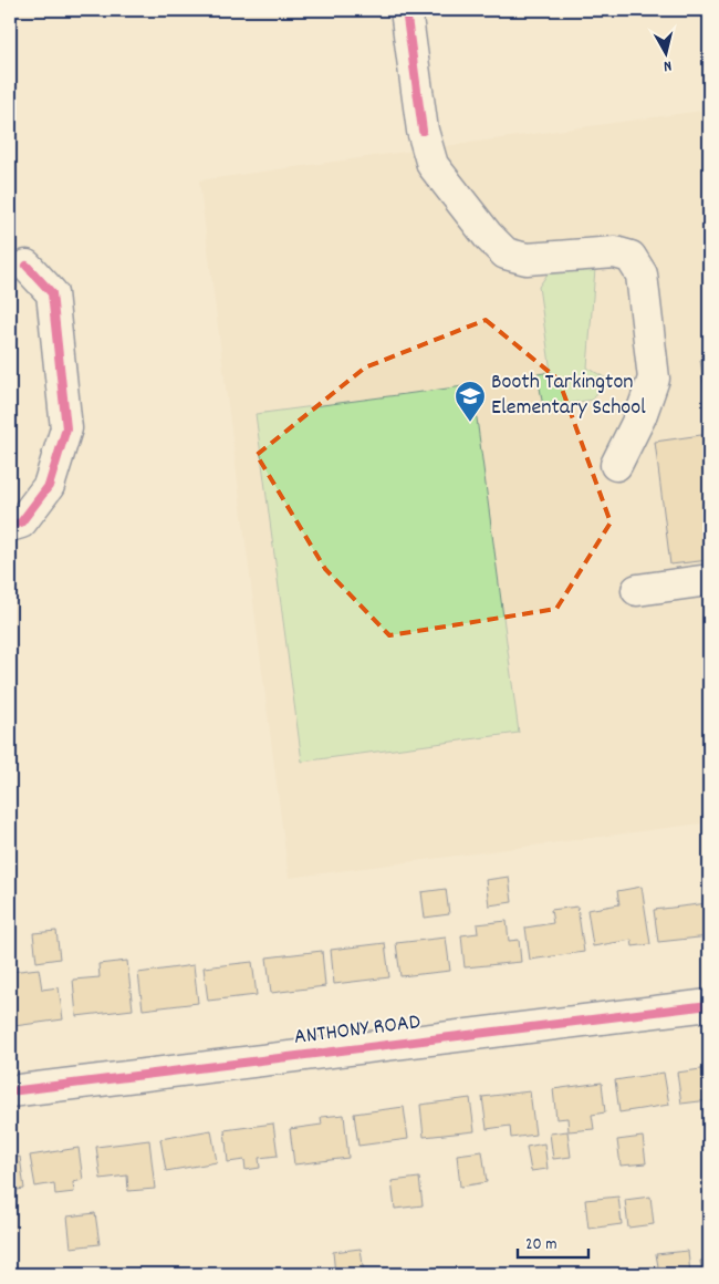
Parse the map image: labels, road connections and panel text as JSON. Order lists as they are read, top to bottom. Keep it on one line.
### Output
{"streets":{"street":["ANTHONY ROAD"]},"places":{"school or university":["Booth Tarkington Elementary School"]},"scale_bar":"20 m","north":"bottom"}
